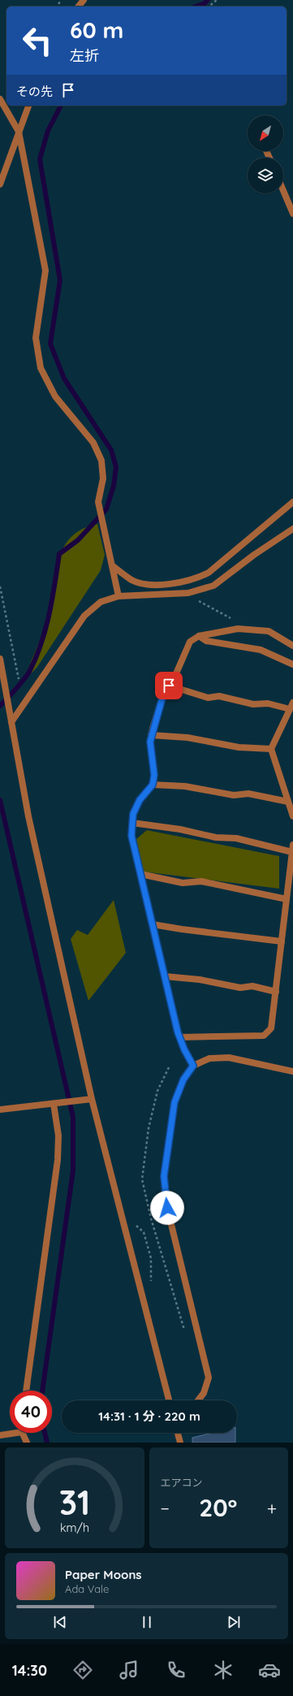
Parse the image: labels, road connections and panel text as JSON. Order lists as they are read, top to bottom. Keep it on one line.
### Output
{"north":"bottom left","page":{"turn":["60 m","左折"],"then":"その先","limit":"40","trip":"14:31 · 1 分 · 220 m","tile":"エアコン","heat":["−","20°","+"],"song":["Paper Moons","Ada Vale"],"tabs":"14:30","gauge":["31","km/h"]}}
